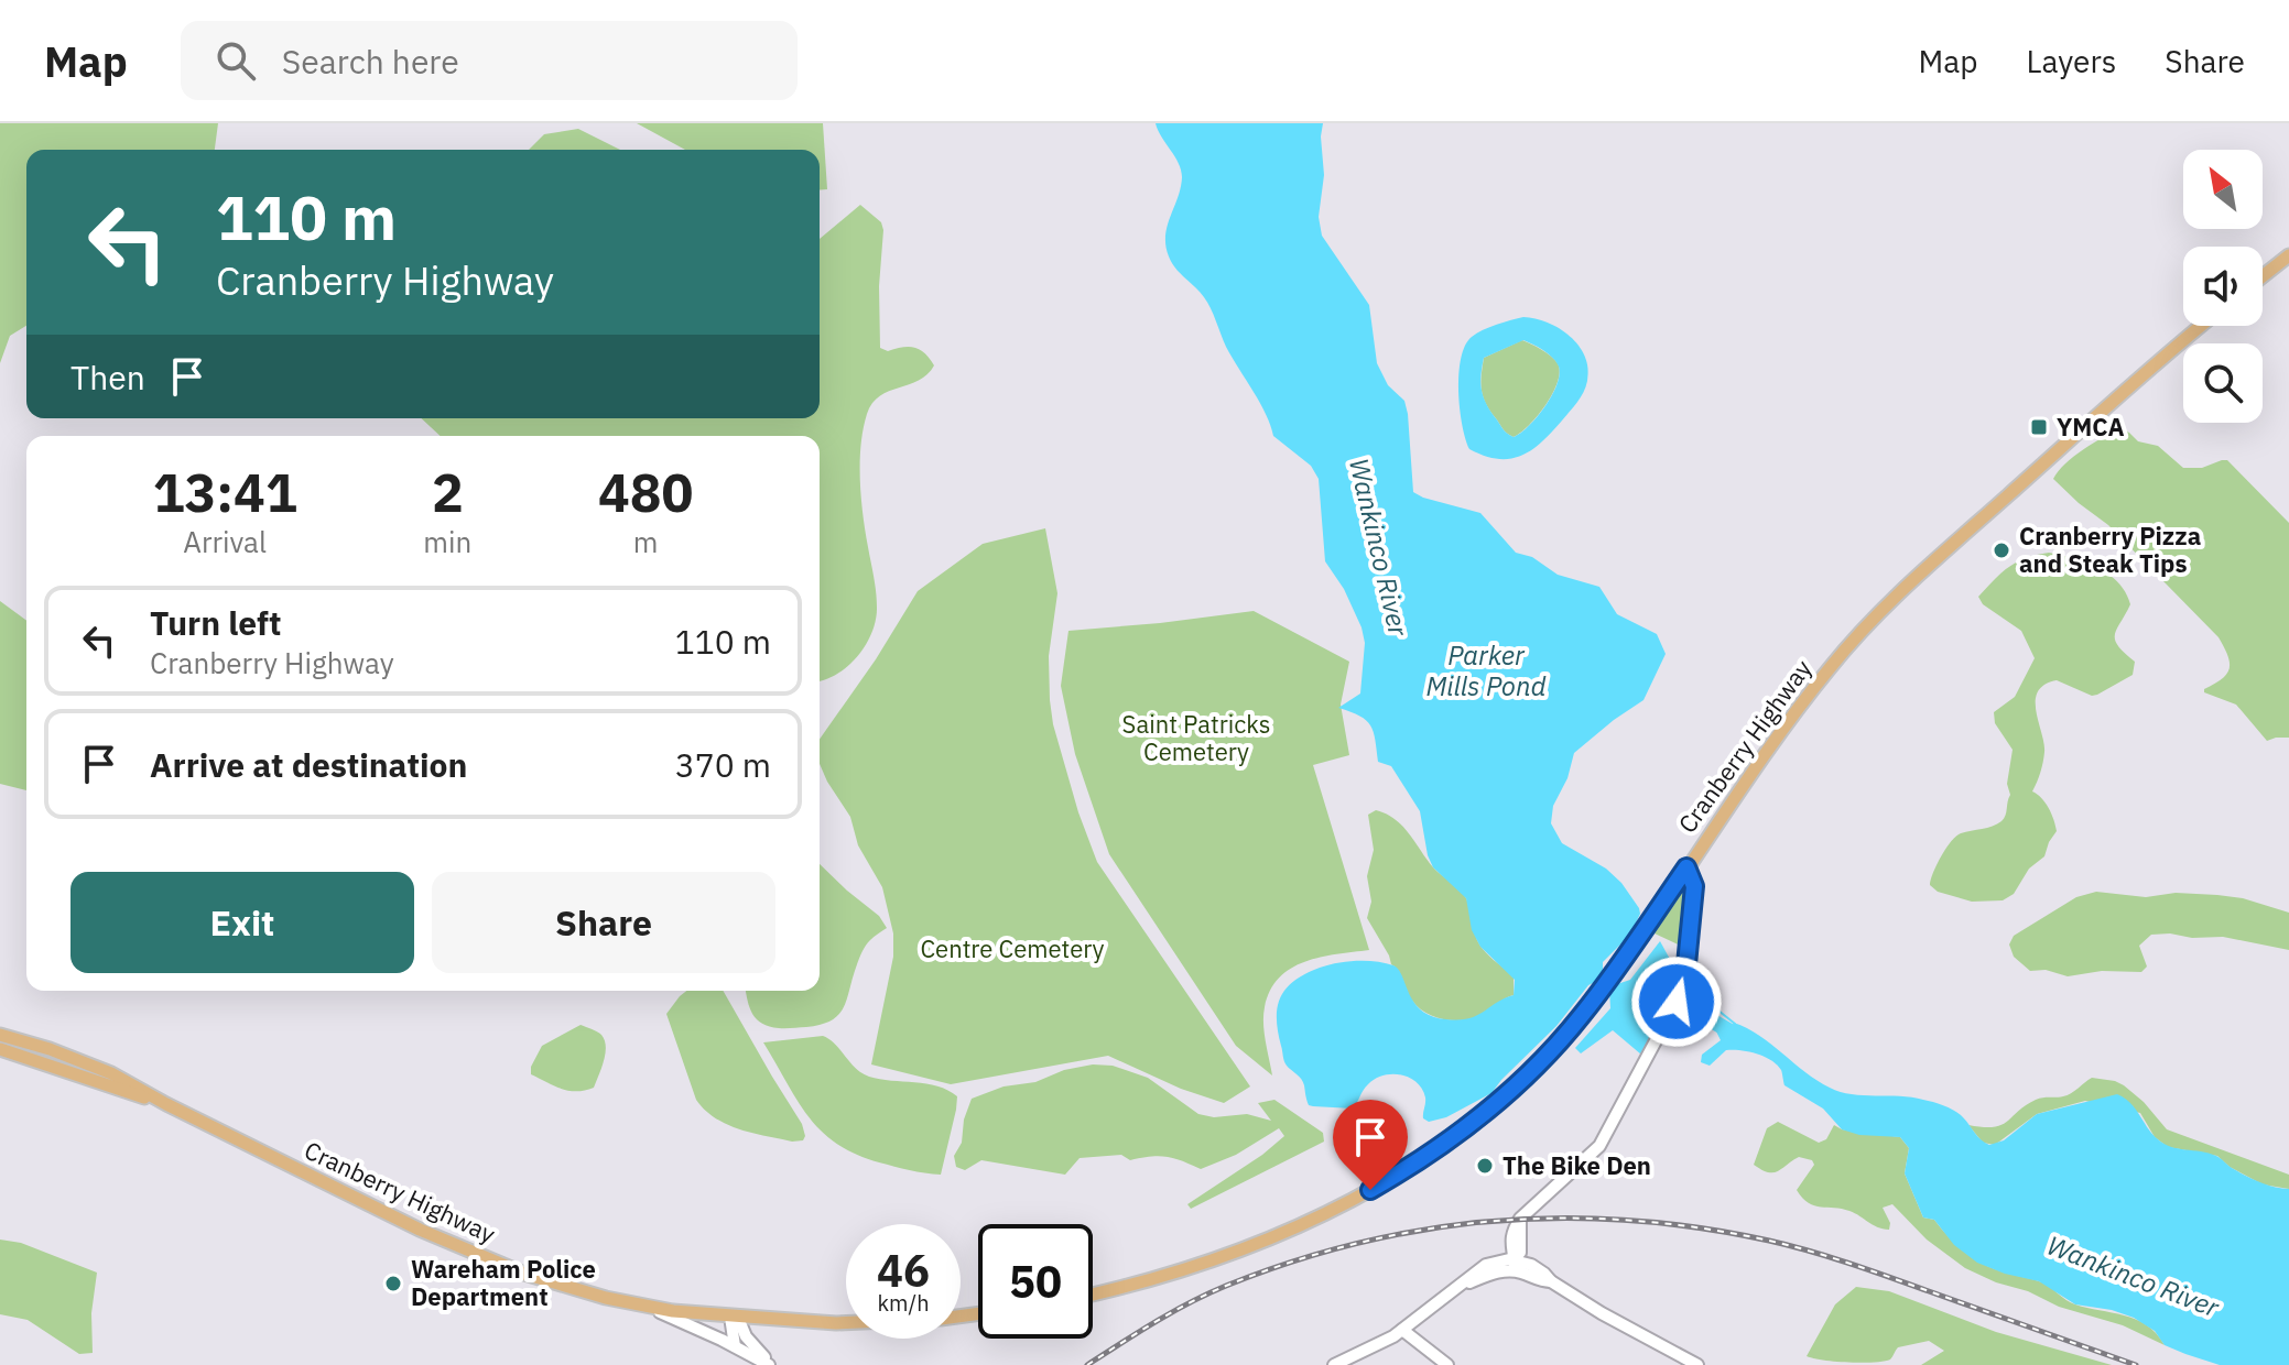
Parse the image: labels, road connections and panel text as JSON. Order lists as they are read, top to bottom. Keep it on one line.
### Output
{"streets":{"main road":["Cranberry Highway"]},"water":["Wankinco River","Parker Mills Pond"],"parks":["Saint Patricks Cemetery","Centre Cemetery"],"places":{"transit":["YMCA"],"other":["Cranberry Pizza and Steak Tips","The Bike Den","Wareham Police Department"]},"north":"top left","page":{"header":"Map","search":"Search here","nav":["Map","Layers","Share"],"turn":["110 m","Cranberry Highway"],"then":"Then","eta":["13:41","Arrival","2","min","480","m"],"list":[{"name":"Turn left","note":"Cranberry Highway","value":"110 m"},{"name":"Arrive at destination","value":"370 m"}],"buttons":["Exit","Share"],"speed":"46 km/h","limit":"50"}}
